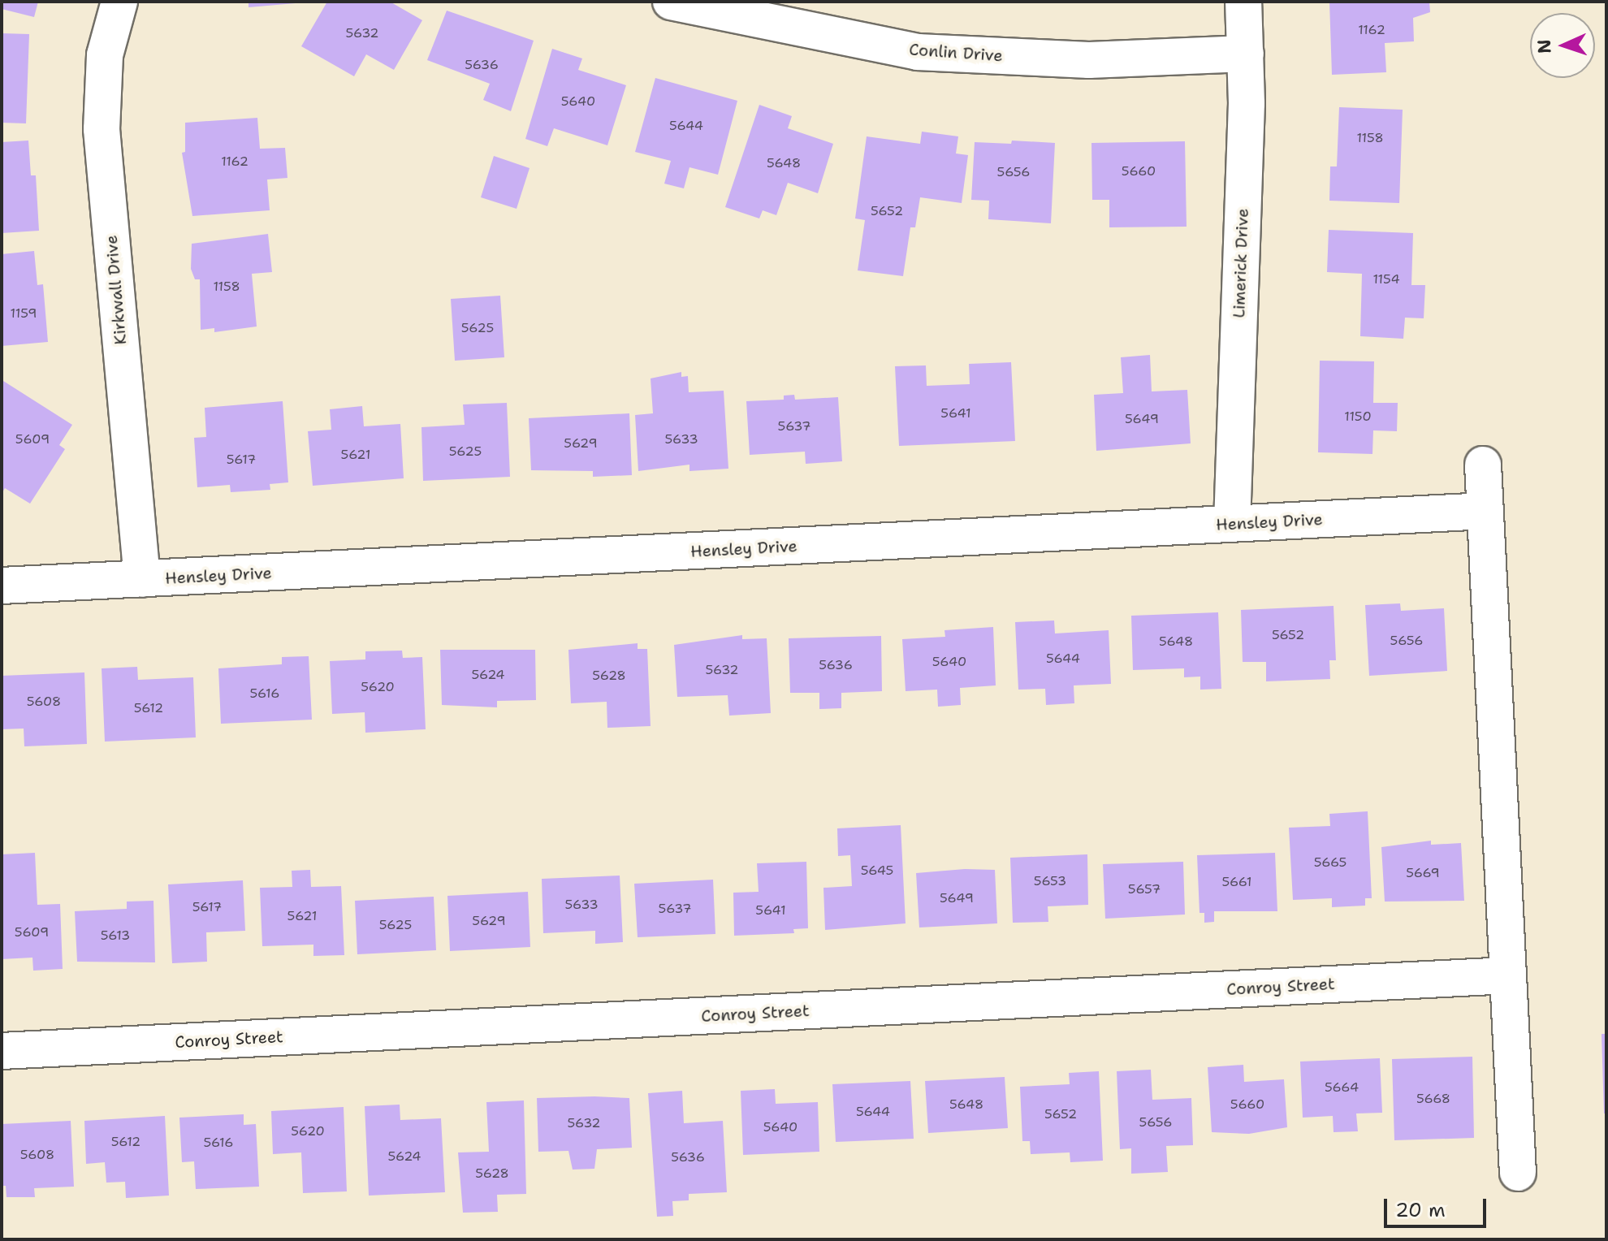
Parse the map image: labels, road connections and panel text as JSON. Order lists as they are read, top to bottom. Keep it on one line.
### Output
{"streets":{"street":["Conlin Drive","Limerick Drive","Kirkwall Drive","Hensley Drive","Conroy Street"]},"crossings":[["Conlin Drive","Limerick Drive"],["Limerick Drive","Hensley Drive"],["Kirkwall Drive","Hensley Drive"]],"house_numbers":["1162","5632","5636","5640","5644","1158","1162","5648","5660","5656","5652","1154","1158","1159","5625","5641","1150","5649","5637","5609","5633","5629","5625","5621","5617","5652","5656","5648","5644","5640","5636","5632","5624","5628","5620","5616","5608","5612","5665","5645","5669","5653","5661","5657","5649","5633","5617","5637","5641","5621","5629","5625","5609","5613","5664","5668","5648","5660","5644","5652","5656","5632","5640","5620","5612","5616","5608","5624","5636","5628"],"scale_bar":"20 m","north":"left"}
